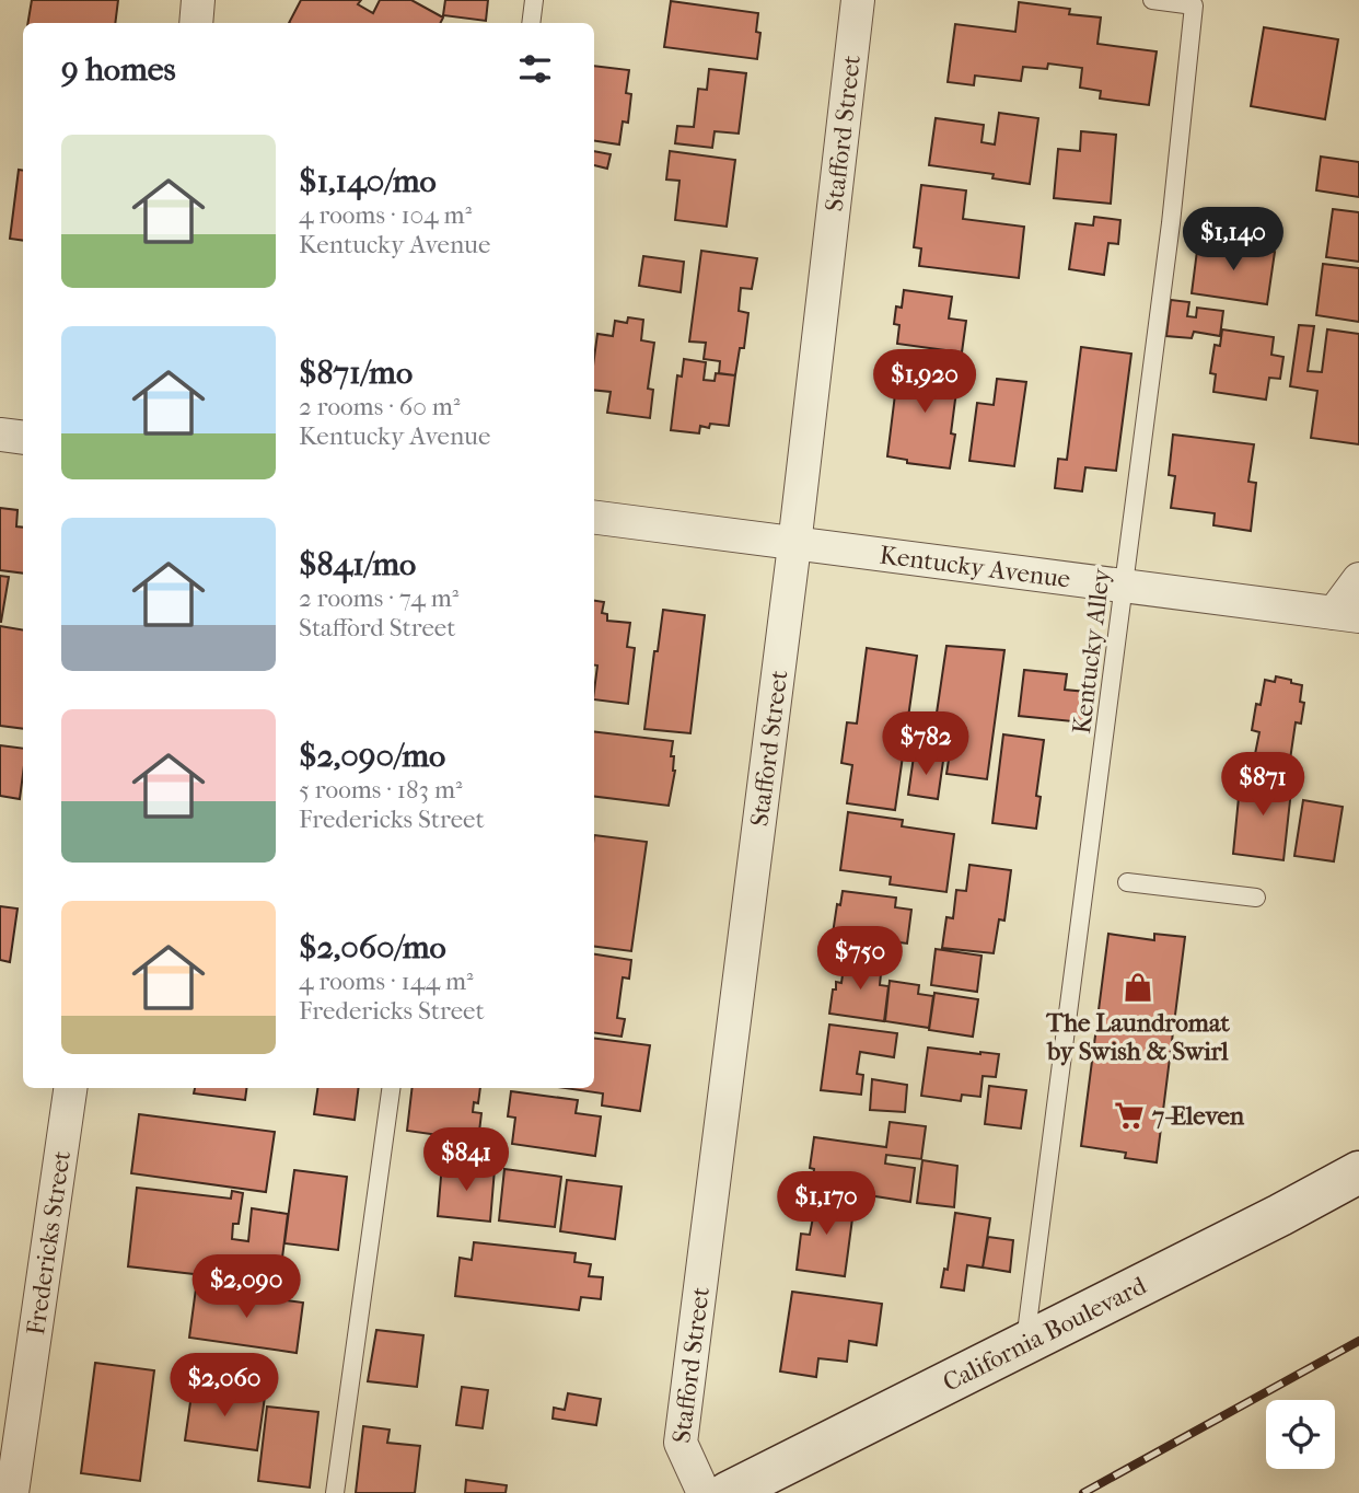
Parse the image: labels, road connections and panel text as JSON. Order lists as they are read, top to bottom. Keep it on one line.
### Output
{"streets":{"street":["Stafford Street","Kentucky Avenue","Fredericks Street","California Boulevard"],"lane":["Kentucky Alley"]},"crossings":[["Stafford Street","Kentucky Avenue"],["Kentucky Avenue","Kentucky Alley"],["Kentucky Alley","California Boulevard"]],"places":{"shop":["The Laundromat by Swish & Swirl"],"supermarket":["7-Eleven"]},"page":{"heading":"9 homes","list":[{"name":"$1,140/mo","note":"4 rooms · 104 m² · Kentucky Avenue"},{"name":"$871/mo","note":"2 rooms · 60 m² · Kentucky Avenue"},{"name":"$841/mo","note":"2 rooms · 74 m² · Stafford Street"},{"name":"$2,090/mo","note":"5 rooms · 183 m² · Fredericks Street"},{"name":"$2,060/mo","note":"4 rooms · 144 m² · Fredericks Street"}],"price":["$1,140","$1,920","$782","$871","$750","$841","$1,170","$2,090","$2,060"]}}
